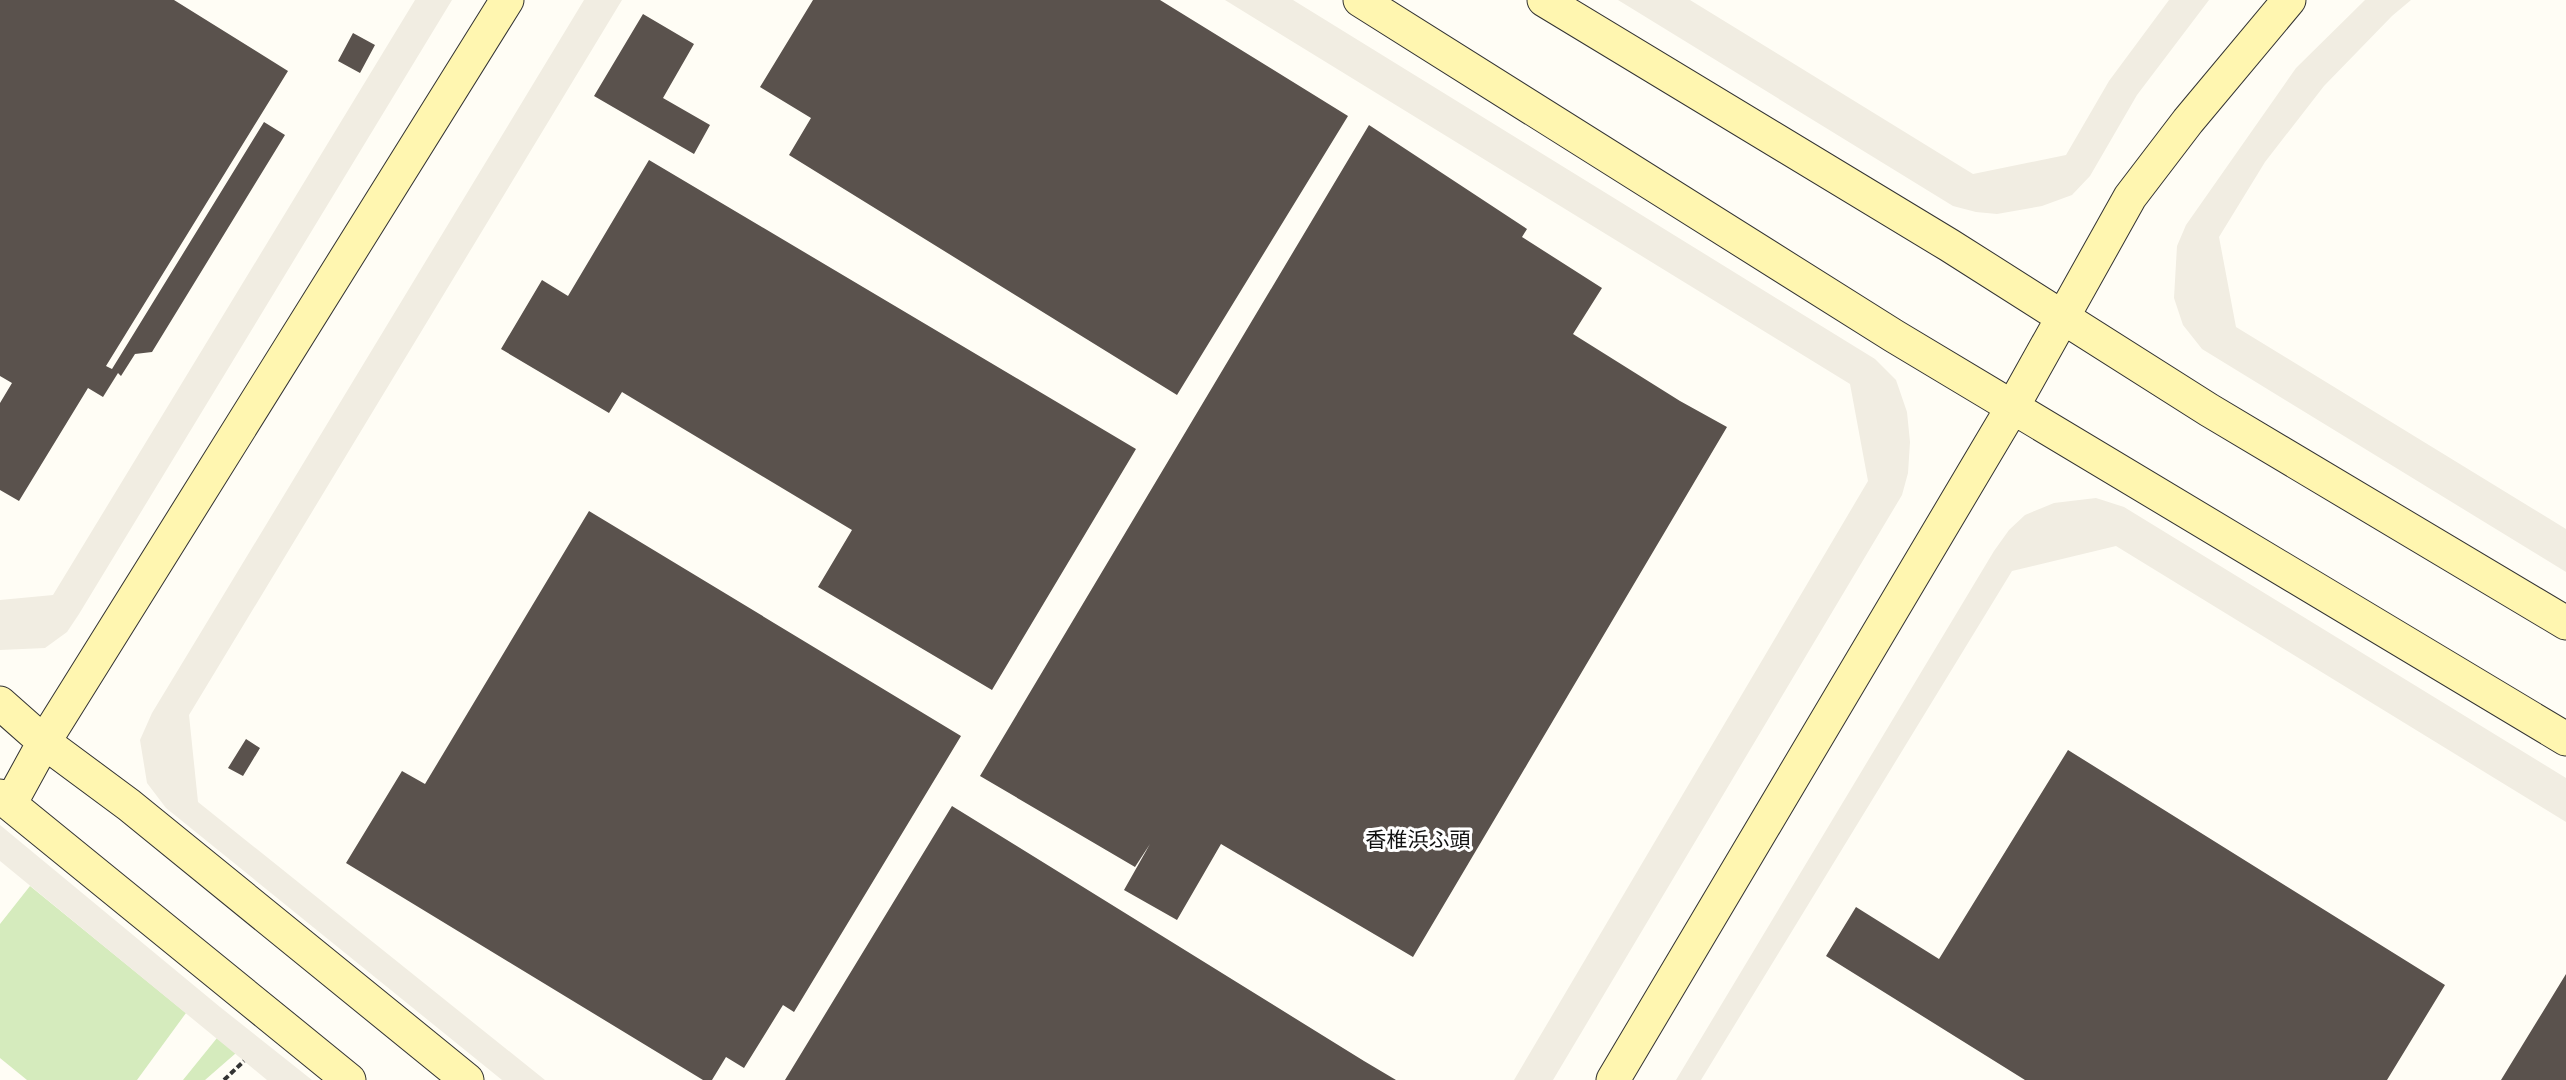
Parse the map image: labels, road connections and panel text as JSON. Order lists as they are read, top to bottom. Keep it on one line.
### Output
{"districts":["香椎浜ふ頭"]}
